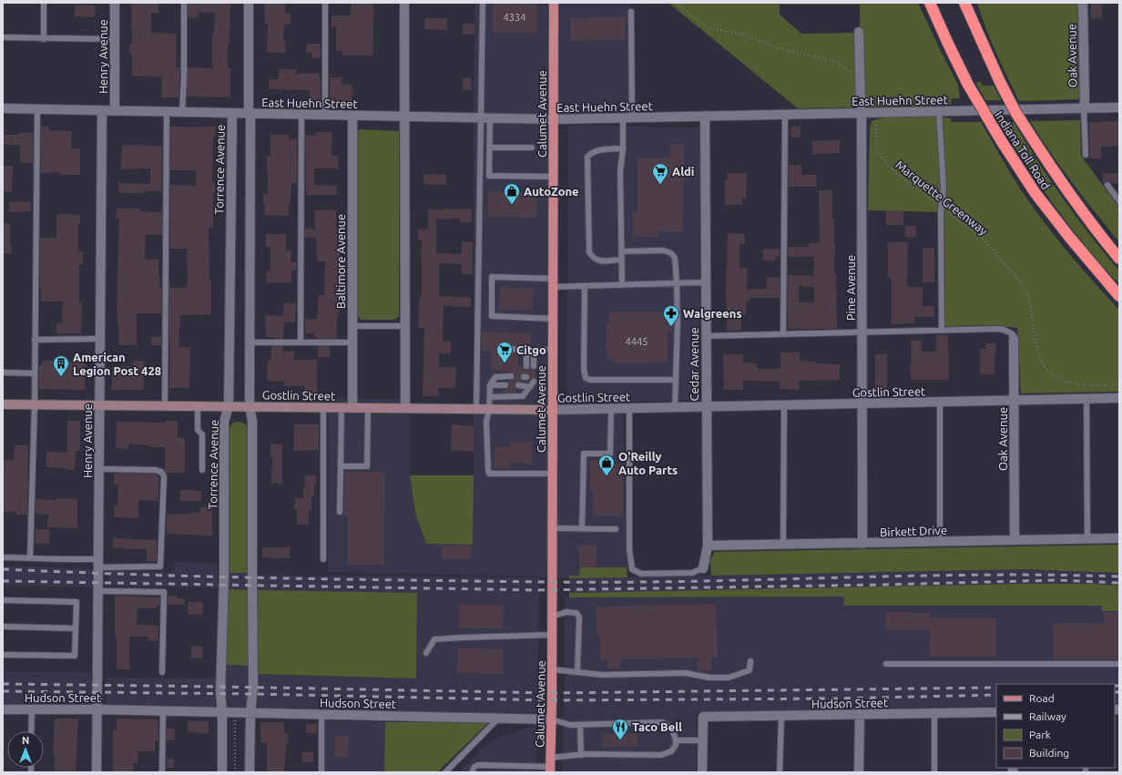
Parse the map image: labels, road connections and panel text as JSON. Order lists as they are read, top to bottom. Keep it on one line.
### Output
{"streets":{"highway":["Indiana Toll Road"],"main road":["Calumet Avenue","Gostlin Street"],"street":["Oak Avenue","Henry Avenue","East Huehn Street","Torrence Avenue","Baltimore Avenue","Pine Avenue","Cedar Avenue","Birkett Drive","Hudson Street"],"path":["Marquette Greenway"]},"crossings":[["Oak Avenue","East Huehn Street"],["Oak Avenue","Gostlin Street"],["Oak Avenue","Birkett Drive"],["Henry Avenue","East Huehn Street"],["Henry Avenue","Gostlin Street"],["Henry Avenue","Hudson Street"],["East Huehn Street","Calumet Avenue"],["East Huehn Street","Torrence Avenue"],["East Huehn Street","Baltimore Avenue"],["East Huehn Street","Pine Avenue"],["East Huehn Street","Cedar Avenue"],["Calumet Avenue","Gostlin Street"],["Calumet Avenue","Hudson Street"],["Torrence Avenue","Gostlin Street"],["Torrence Avenue","Hudson Street"],["Baltimore Avenue","Gostlin Street"],["Pine Avenue","Gostlin Street"],["Pine Avenue","Birkett Drive"],["Cedar Avenue","Gostlin Street"],["Cedar Avenue","Birkett Drive"]],"places":{"supermarket":["Aldi","Citgo"],"shop":["AutoZone","O'Reilly Auto Parts"],"pharmacy":["Walgreens"],"building":["American Legion Post 428"],"restaurant":["Taco Bell"]},"house_numbers":["4334","4445"],"legend":["Road","Railway","Park","Building"],"north":"top"}
